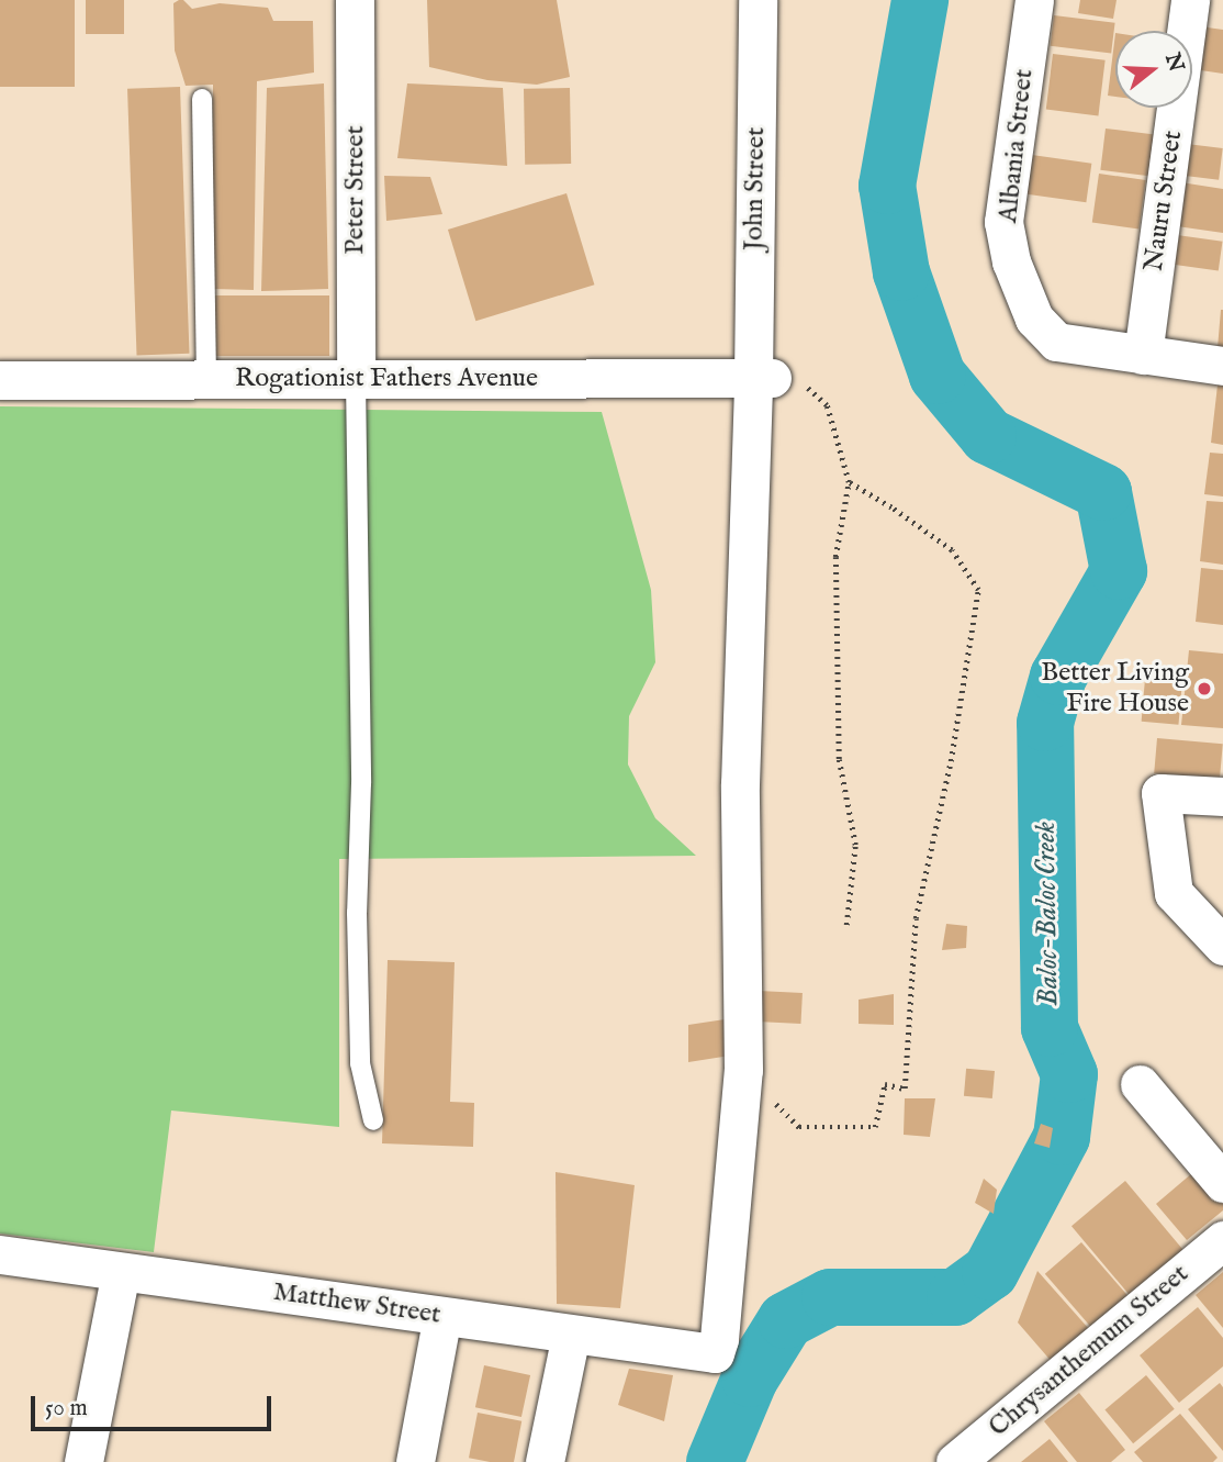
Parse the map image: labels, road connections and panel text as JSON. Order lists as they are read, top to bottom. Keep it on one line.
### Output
{"streets":{"street":["Albania Street","John Street","Peter Street","Nauru Street","Rogationist Fathers Avenue","Matthew Street","Chrysanthemum Street"]},"crossings":[["Albania Street","Nauru Street"],["John Street","Rogationist Fathers Avenue"],["John Street","Matthew Street"],["Peter Street","Rogationist Fathers Avenue"]],"water":["Baloc-Baloc Creek"],"places":["Better Living Fire House"],"scale_bar":"50 m","north":"right"}
